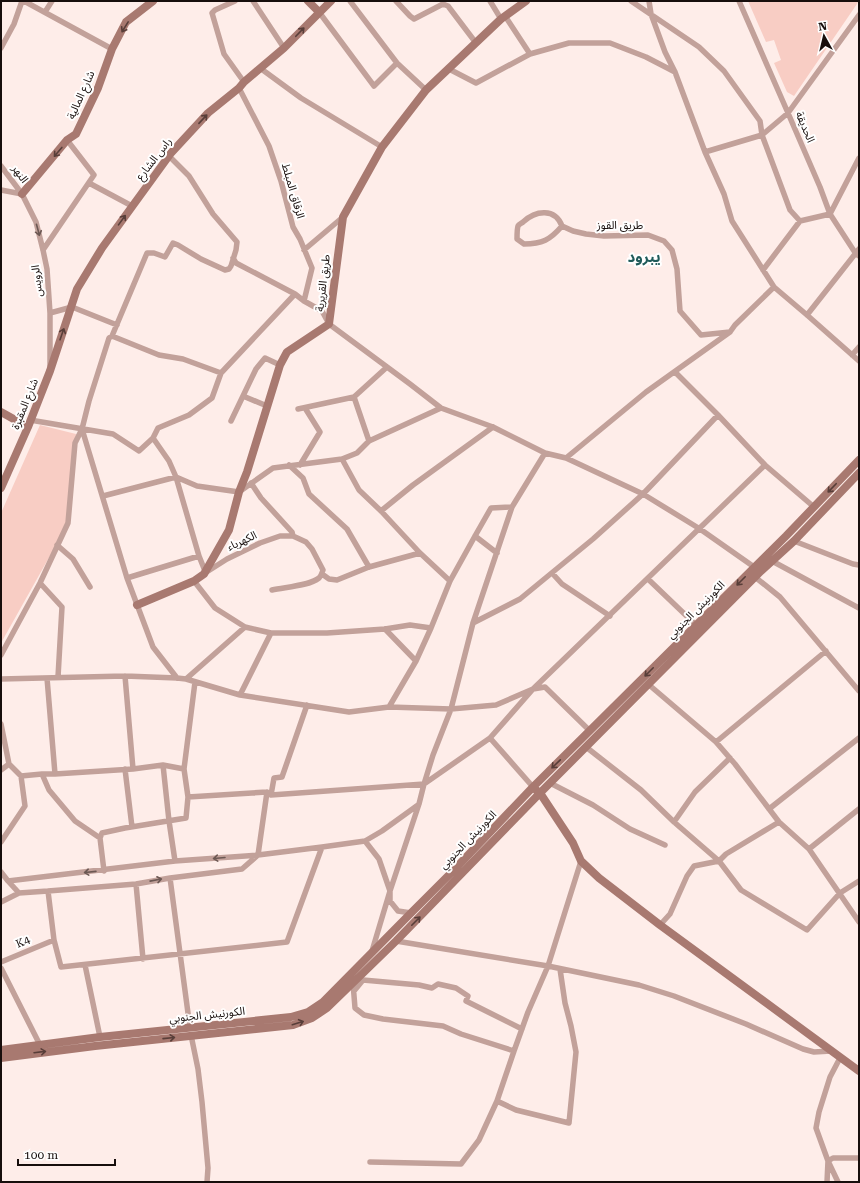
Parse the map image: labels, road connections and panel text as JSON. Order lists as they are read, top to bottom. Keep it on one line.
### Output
{"streets":{"main road":["شارع المالية","راس الشارع","طريق القريرية","شارع المقبرة","الكورنيش الجنوبي"],"street":["الحديقة","النهر","الزقاق المبلط","طريق القوز","الرويس","الكهرباء","K4"]},"crossings":[["شارع المالية","النهر"],["شارع المالية","الرويس"],["راس الشارع","الزقاق المبلط"],["راس الشارع","الرويس"],["راس الشارع","شارع المقبرة"],["النهر","الرويس"],["الرويس","شارع المقبرة"],["طريق القريرية","الكهرباء"]],"one_way":["شارع المالية","راس الشارع"],"districts":["يبرود"],"scale_bar":"100 m","north":"top"}
